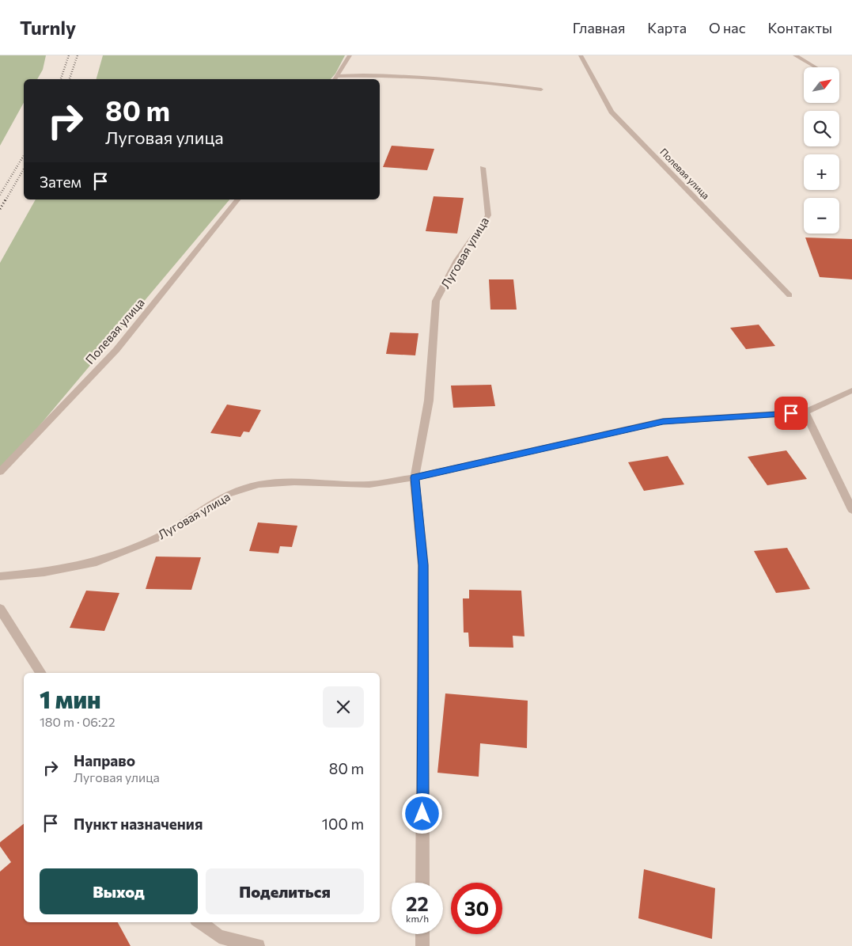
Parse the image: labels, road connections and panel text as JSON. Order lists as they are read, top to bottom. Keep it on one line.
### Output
{"streets":{"street":["Полевая улица","Луговая улица"]},"north":"top right","page":{"header":"Turnly","nav":["Главная","Карта","О нас","Контакты"],"map_buttons":["+","−"],"turn":["80 m","Луговая улица"],"then":"Затем","heading":["1 мин","180 m · 06:22"],"list":[{"name":"Направо","note":"Луговая улица","value":"80 m"},{"name":"Пункт назначения","value":"100 m"}],"buttons":["Выход","Поделиться"],"speed":"22 km/h","limit":"30"}}
